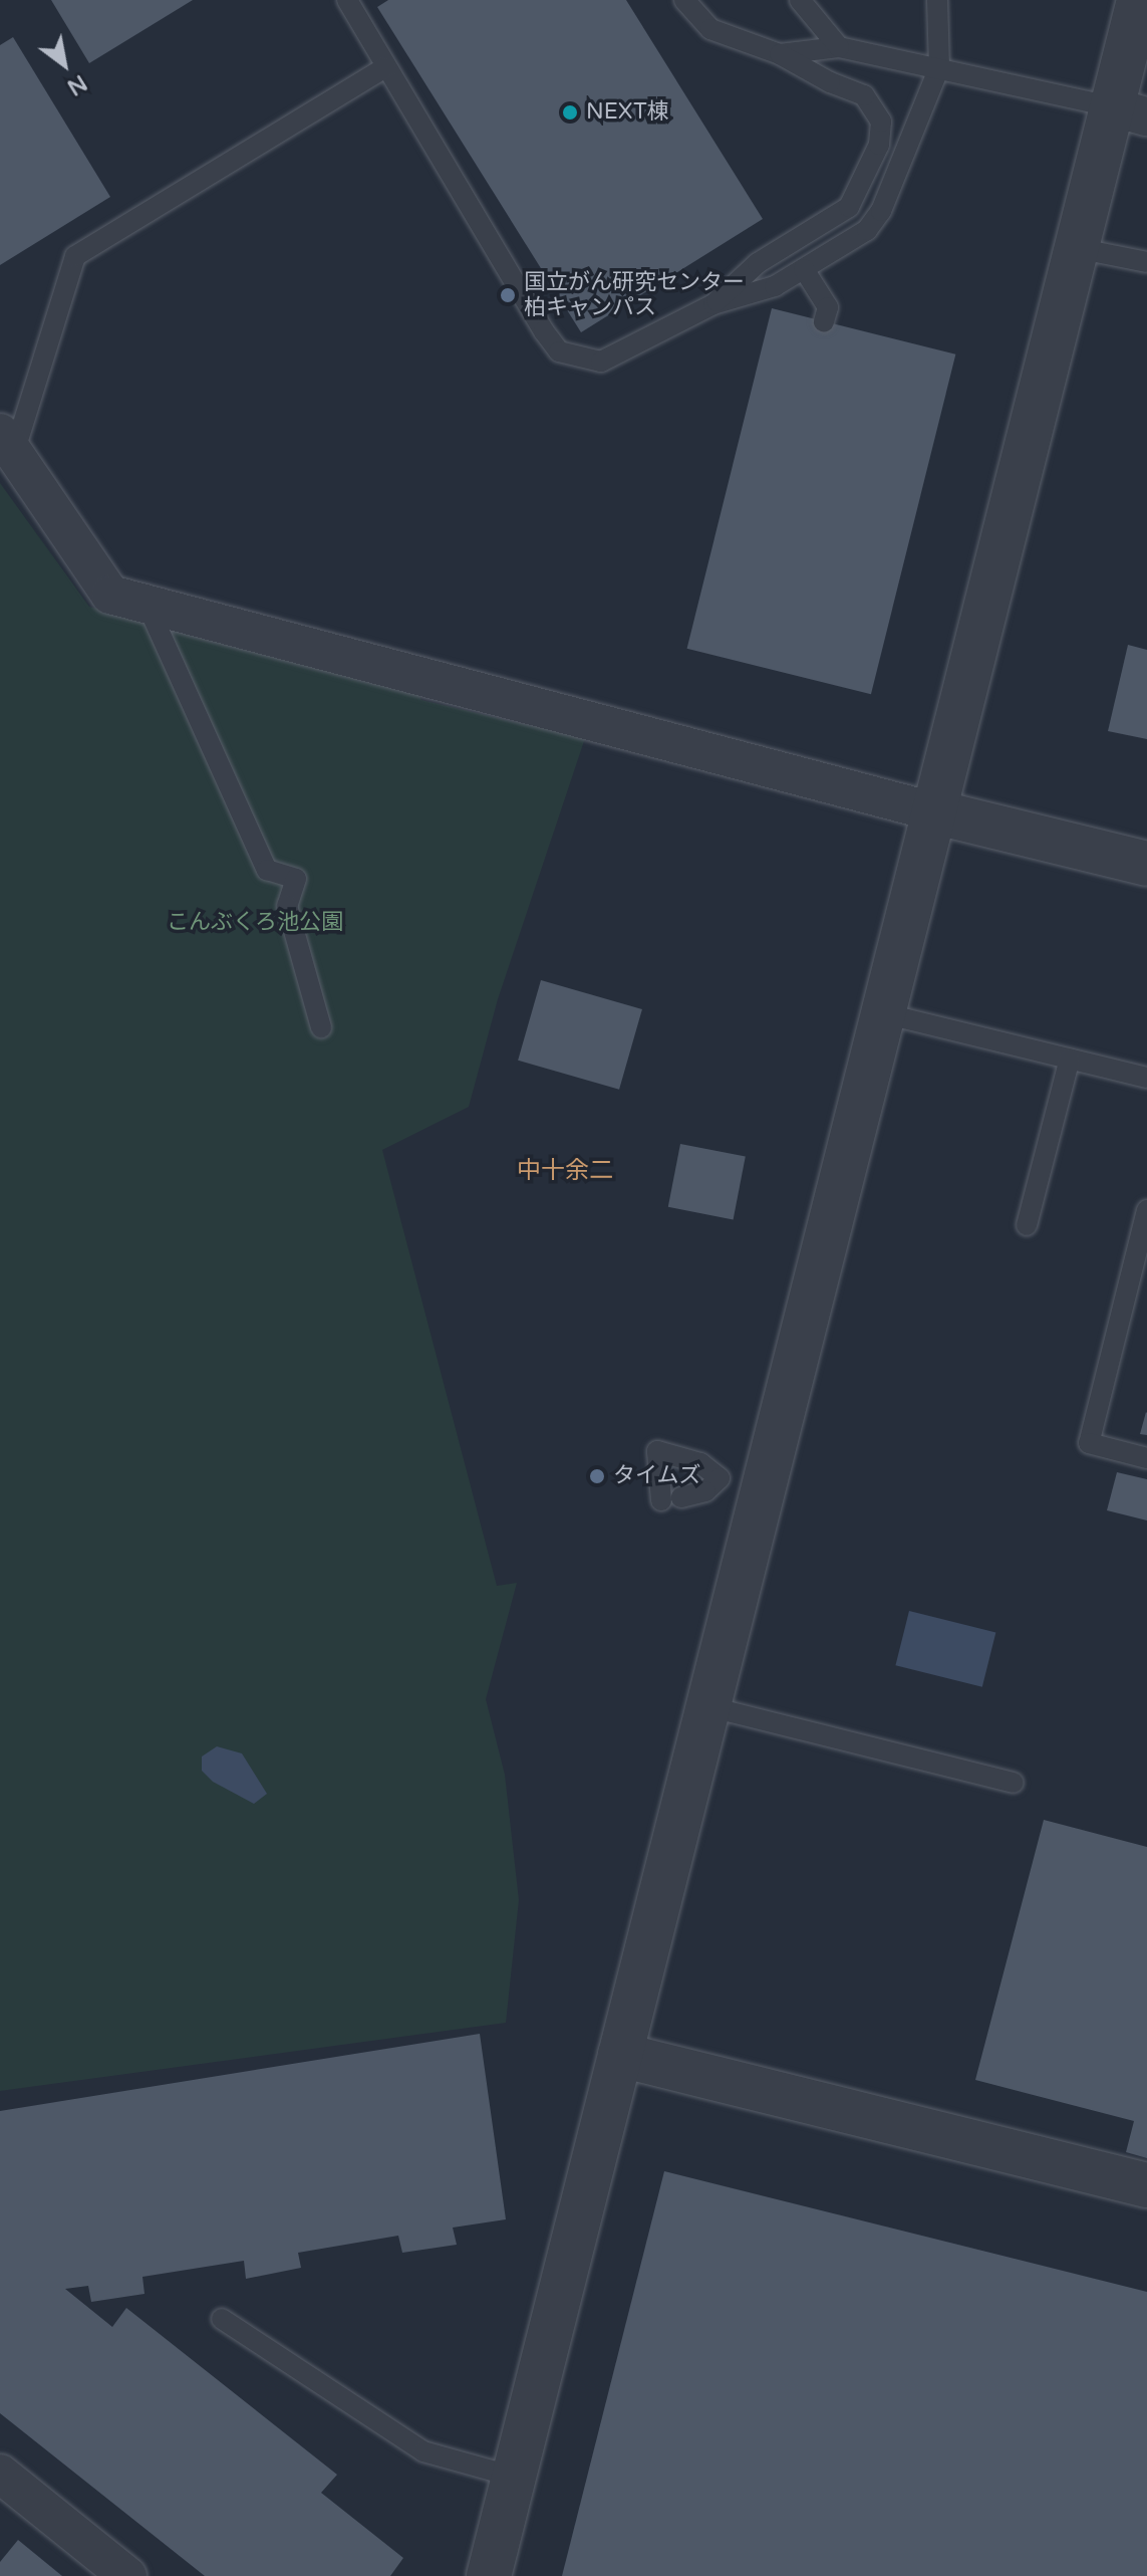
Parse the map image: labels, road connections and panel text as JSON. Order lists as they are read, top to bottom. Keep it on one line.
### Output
{"districts":["中十余二"],"parks":["こんぶくろ池公園"],"places":["NEXT棟","国立がん研究センター 柏キャンパス","タイムズ"],"north":"bottom right"}
